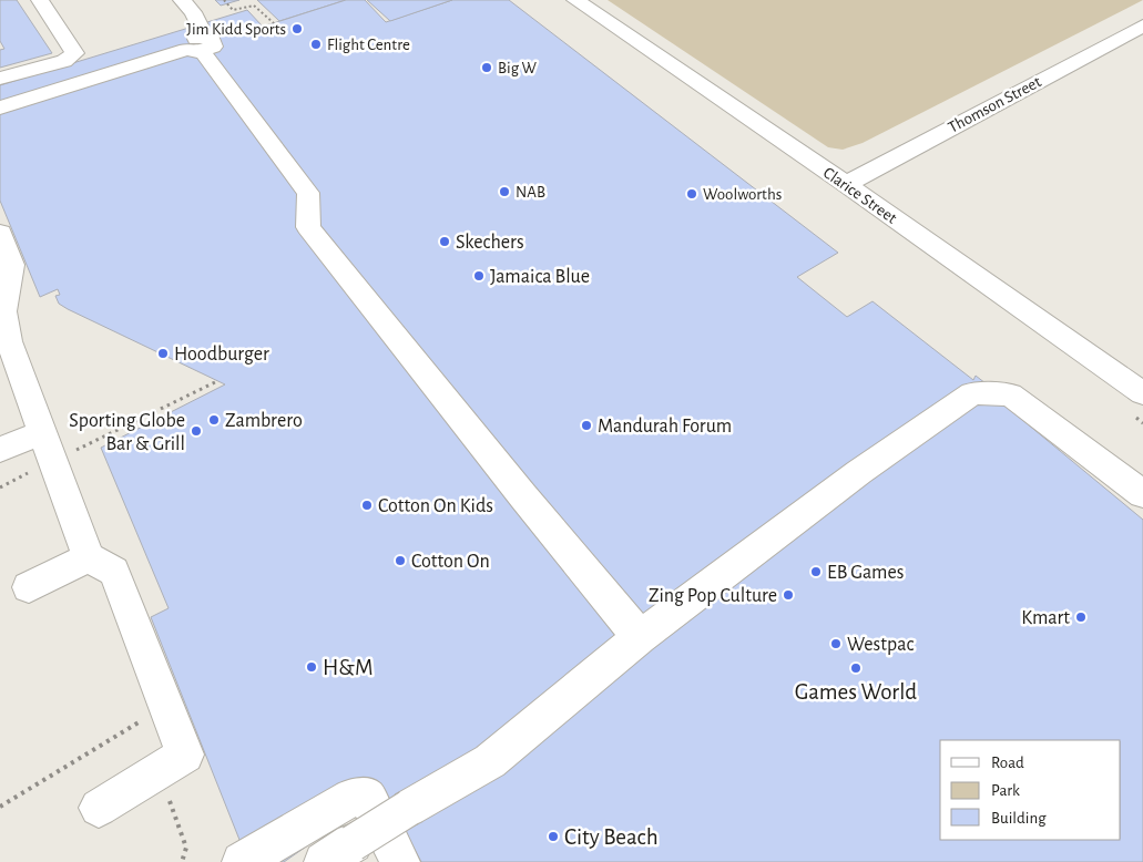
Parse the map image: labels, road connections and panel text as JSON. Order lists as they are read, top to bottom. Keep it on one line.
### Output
{"streets":{"street":["Thomson Street","Clarice Street"]},"crossings":[["Thomson Street","Clarice Street"]],"places":["Jim Kidd Sports","Flight Centre","Big W","NAB","Woolworths","Skechers","Jamaica Blue","Hoodburger","Zambrero","Mandurah Forum","Sporting Globe Bar & Grill","Cotton On Kids","Cotton On","EB Games","Zing Pop Culture","Kmart","Westpac","H&M","Games World","City Beach"],"legend":["Road","Park","Building"]}
